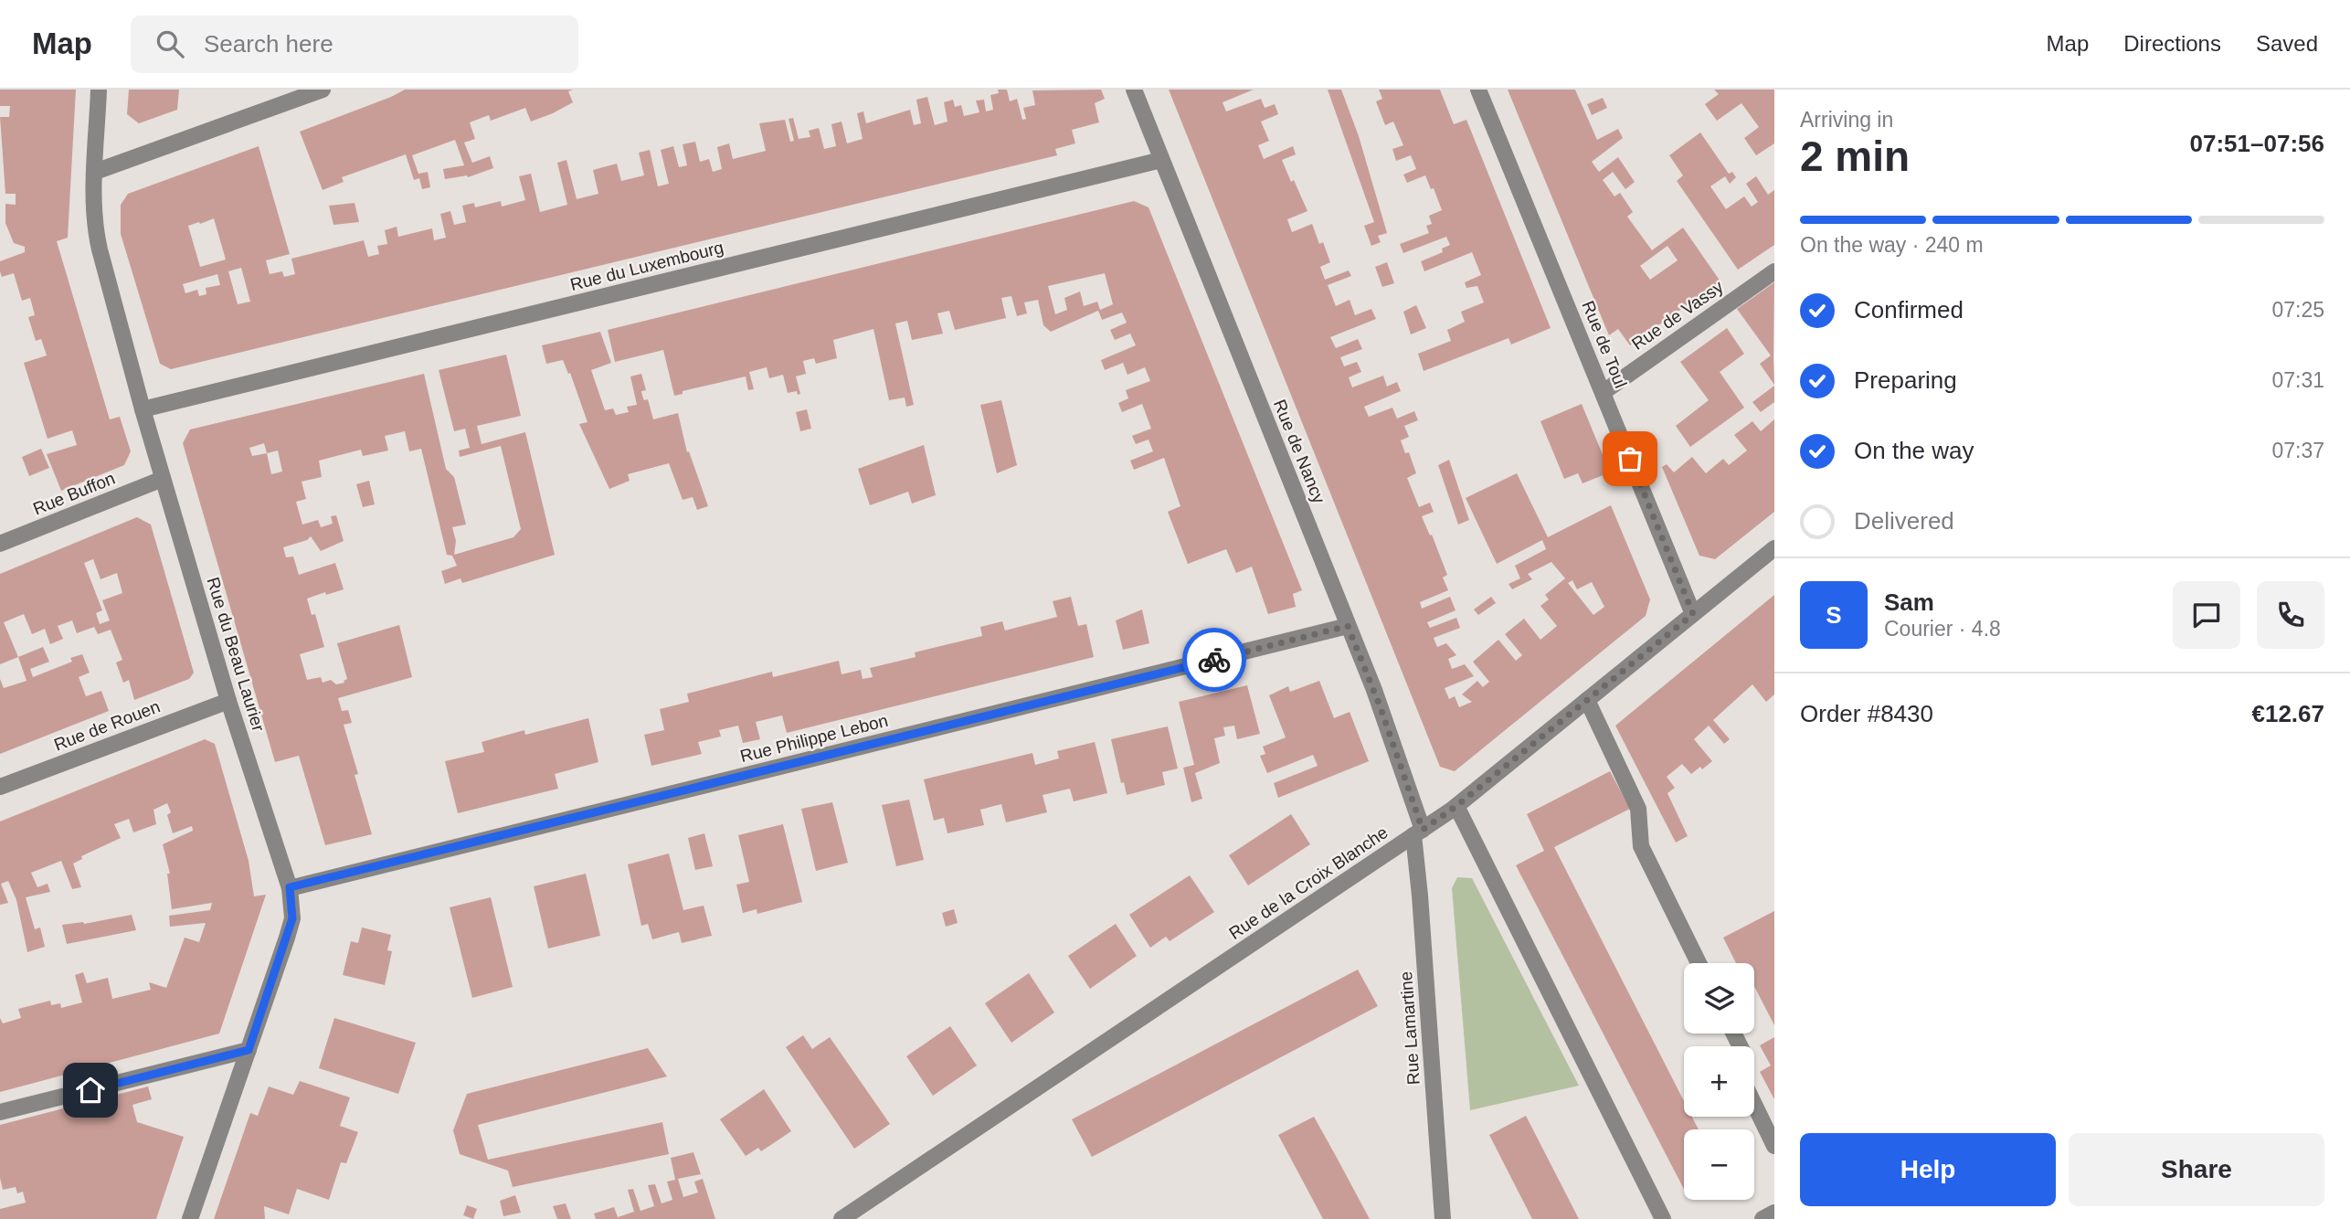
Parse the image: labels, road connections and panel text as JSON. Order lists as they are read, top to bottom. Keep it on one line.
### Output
{"streets":{"street":["Rue du Luxembourg","Rue de Vassy","Rue de Toul","Rue de Nancy","Rue Buffon","Rue du Beau Laurier","Rue de Rouen","Rue Philippe Lebon","Rue de la Croix Blanche","Rue Lamartine"]},"crossings":[["Rue du Luxembourg","Rue de Nancy"],["Rue du Luxembourg","Rue du Beau Laurier"],["Rue de Vassy","Rue de Toul"],["Rue de Toul","Rue de la Croix Blanche"],["Rue de Nancy","Rue Philippe Lebon"],["Rue de Nancy","Rue de la Croix Blanche"],["Rue de Nancy","Rue Lamartine"],["Rue Buffon","Rue du Beau Laurier"],["Rue du Beau Laurier","Rue de Rouen"],["Rue du Beau Laurier","Rue Philippe Lebon"],["Rue de la Croix Blanche","Rue Lamartine"]],"page":{"header":"Map","search":"Search here","nav":["Map","Directions","Saved"],"heading":["2 min","Arriving in","07:51–07:56"],"panel":["Sam","Courier · 4.8","Order #8430","€12.67"],"bar":"On the way · 240 m","list":[["Confirmed","07:25"],["Preparing","07:31"],["On the way","07:37"],"Delivered"],"round":"S","map_buttons":["+","−"],"buttons":["Help","Share"]}}
